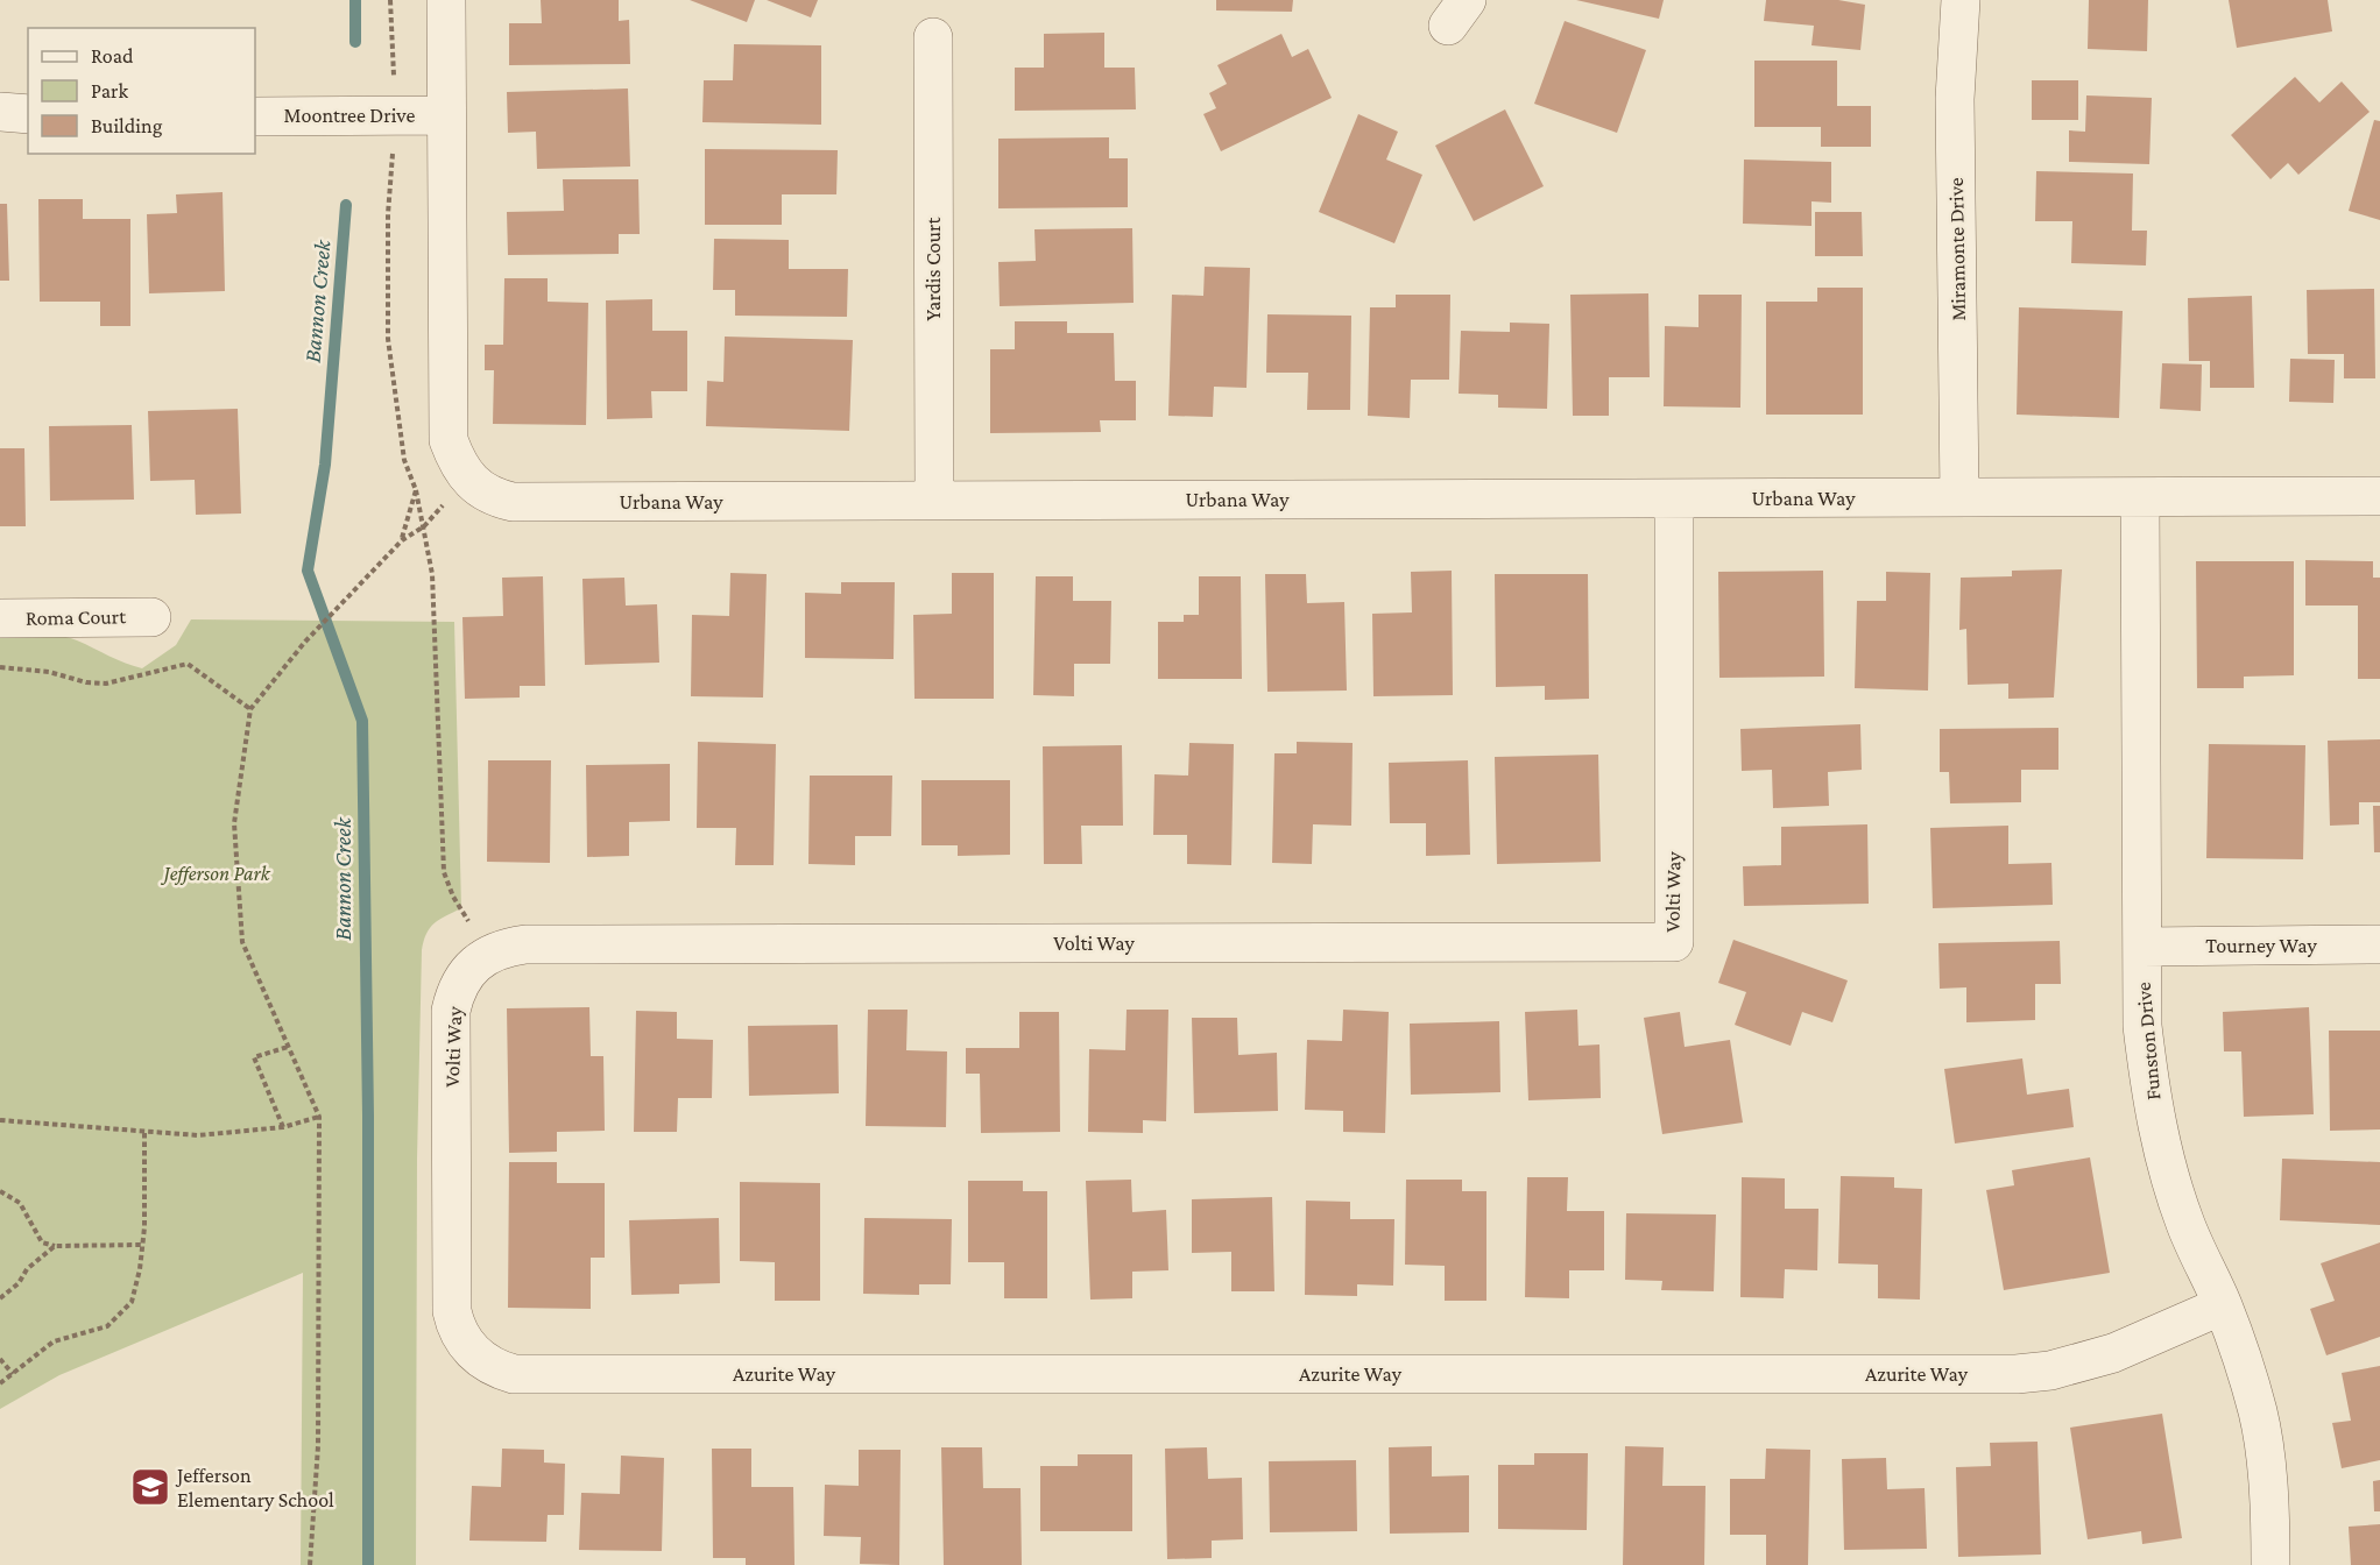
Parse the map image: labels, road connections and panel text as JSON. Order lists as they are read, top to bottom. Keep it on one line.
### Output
{"streets":{"street":["Moontree Drive","Miramonte Drive","Yardis Court","Urbana Way","Roma Court","Volti Way","Tourney Way","Funston Drive","Azurite Way"]},"crossings":[["Moontree Drive","Urbana Way"],["Miramonte Drive","Urbana Way"],["Yardis Court","Urbana Way"],["Urbana Way","Volti Way"],["Urbana Way","Funston Drive"],["Volti Way","Azurite Way"],["Tourney Way","Funston Drive"],["Funston Drive","Azurite Way"]],"water":["Bannon Creek"],"parks":["Jefferson Park"],"places":{"school or university":["Jefferson Elementary School"]},"legend":["Road","Park","Building"]}
